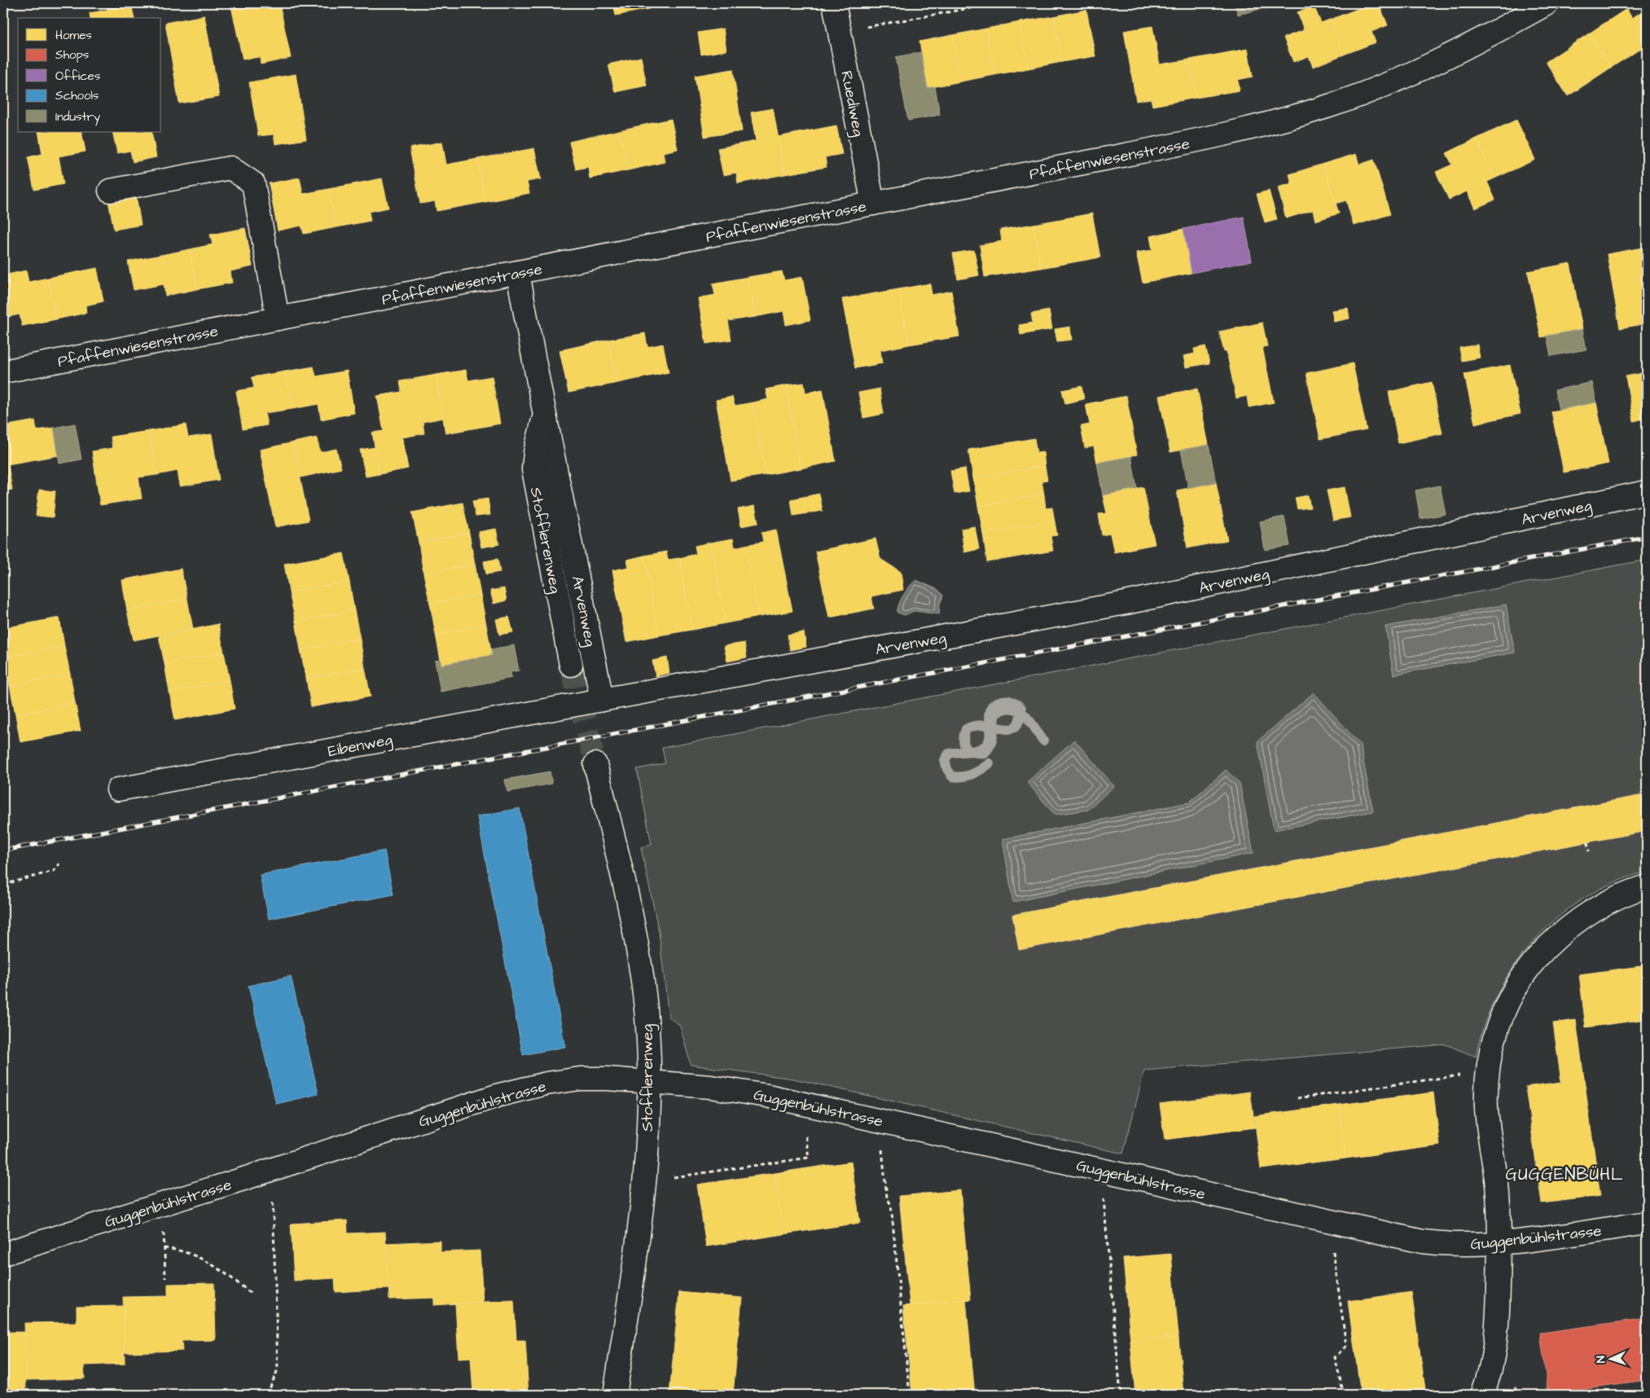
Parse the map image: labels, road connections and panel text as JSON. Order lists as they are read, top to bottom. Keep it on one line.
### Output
{"streets":{"street":["Ruediweg","Pfaffenwiesenstrasse","Arvenweg","Stofflerenweg","Eibenweg","Guggenbühlstrasse"]},"crossings":[["Ruediweg","Pfaffenwiesenstrasse"],["Pfaffenwiesenstrasse","Arvenweg"],["Arvenweg","Stofflerenweg"],["Arvenweg","Eibenweg"],["Stofflerenweg","Guggenbühlstrasse"]],"districts":["GUGGENBÜHL"],"legend":["Homes","Shops","Offices","Schools","Industry"],"north":"left"}
